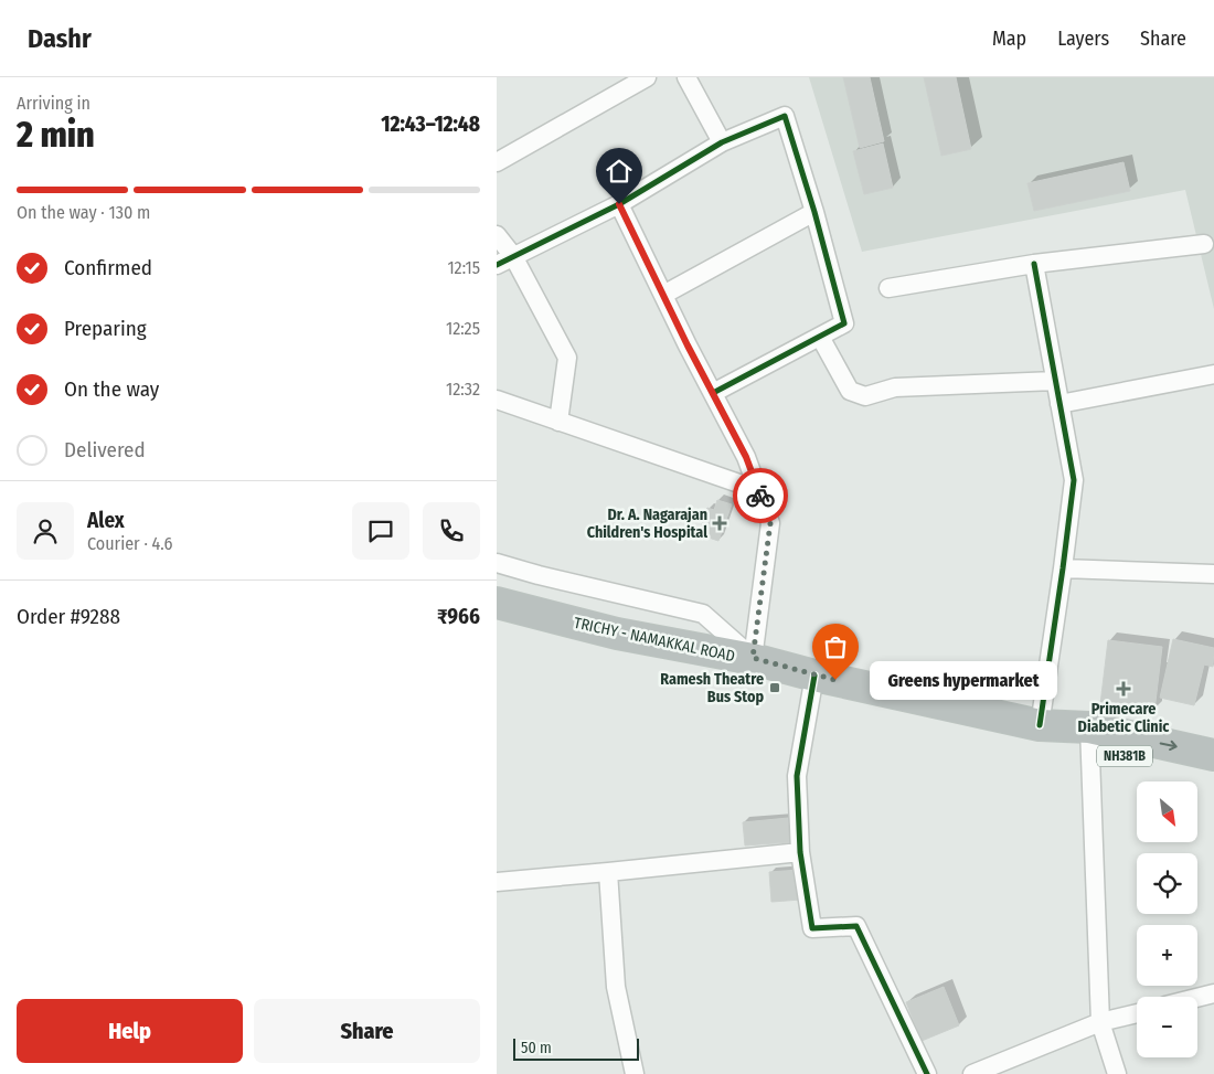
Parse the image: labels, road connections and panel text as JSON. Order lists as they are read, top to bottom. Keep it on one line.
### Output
{"streets":{"highway":["TRICHY - NAMAKKAL ROAD","NH381B"]},"places":{"health":["Dr. A. Nagarajan Children's Hospital","Primecare Diabetic Clinic"],"other":["Greens hypermarket"],"transit":["Ramesh Theatre Bus Stop"]},"scale_bar":"50 m","north":"bottom right","page":{"header":"Dashr","nav":["Map","Layers","Share"],"heading":["2 min","Arriving in","12:43–12:48"],"panel":["Alex","Courier · 4.6","Order #9288","₹966"],"bar":"On the way · 130 m","list":[["Confirmed","12:15"],["Preparing","12:25"],["On the way","12:32"],"Delivered"],"bubble":"Greens hypermarket","map_buttons":["+","−"],"buttons":["Help","Share"],"scale":"50 m"}}
